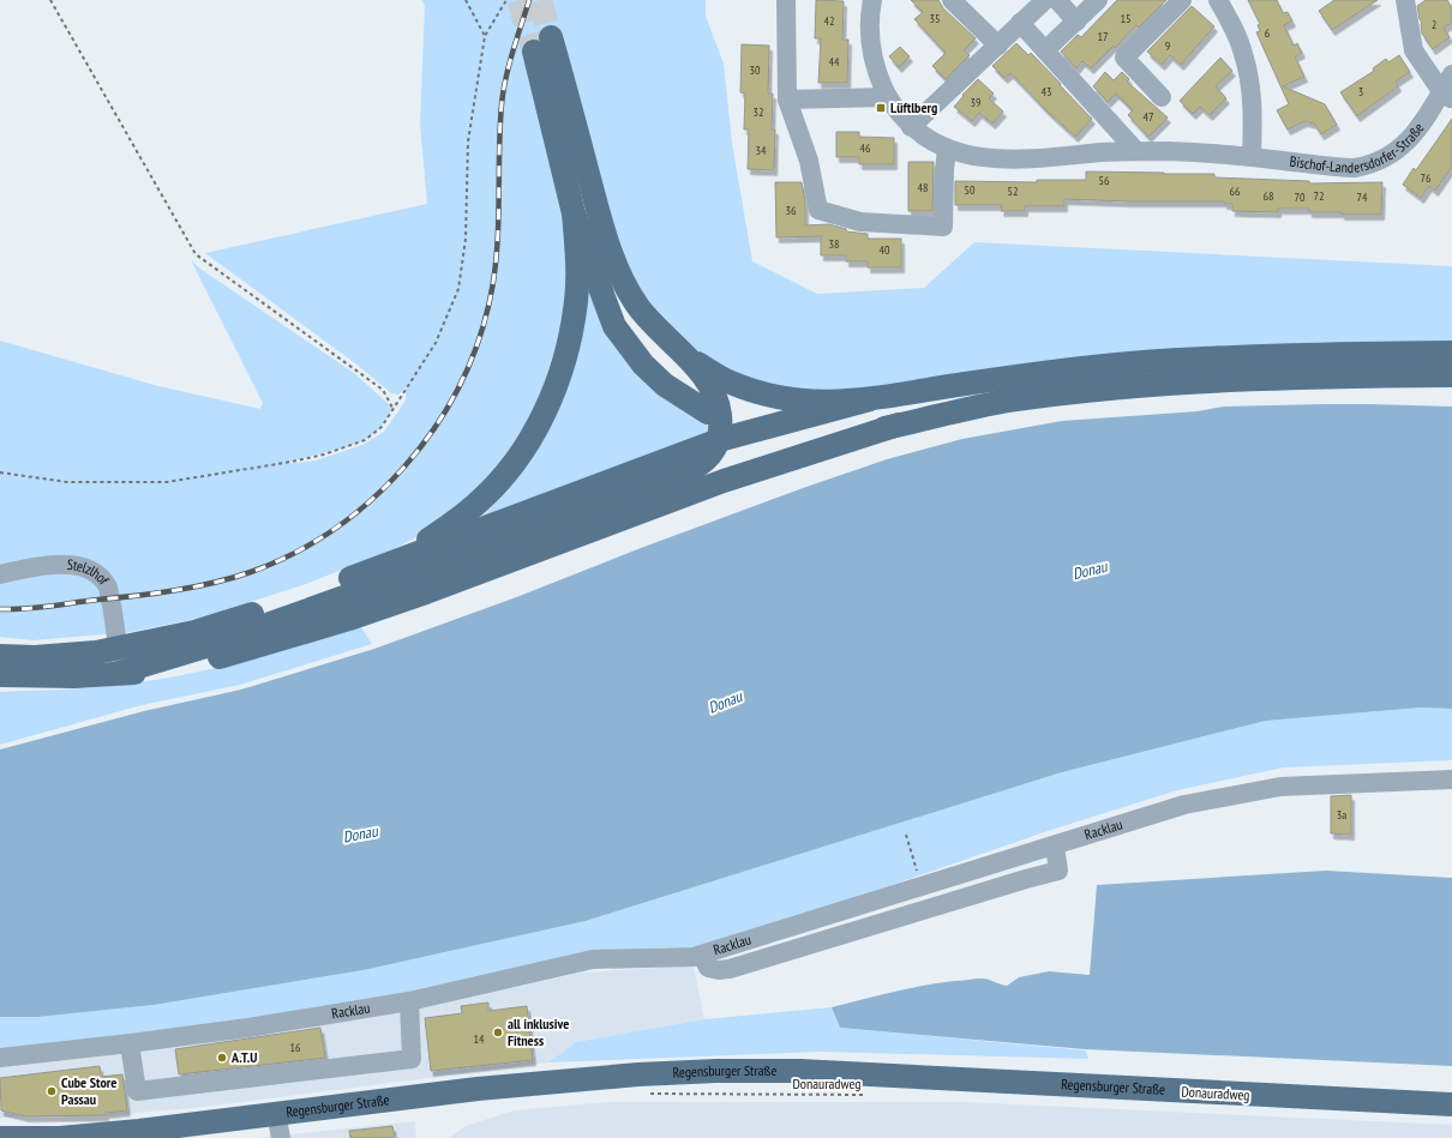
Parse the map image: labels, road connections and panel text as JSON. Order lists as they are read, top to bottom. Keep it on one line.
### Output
{"streets":{"main road":["Regensburger Straße"],"street":["Bischof-Landersdorfer-Straße","Stelzlhof","Racklau"],"path":["Donauradweg"]},"water":["Donau"],"places":{"transit":["Lüftlberg"],"other":["all inklusive Fitness","A.T.U","Cube Store Passau"]},"house_numbers":["35","15","42","2","6","17","9","44","30","43","3","39","32","47","46","34","76","56","48","50","52","66","68","72","70","74","36","38","40","3a","14","16"]}
